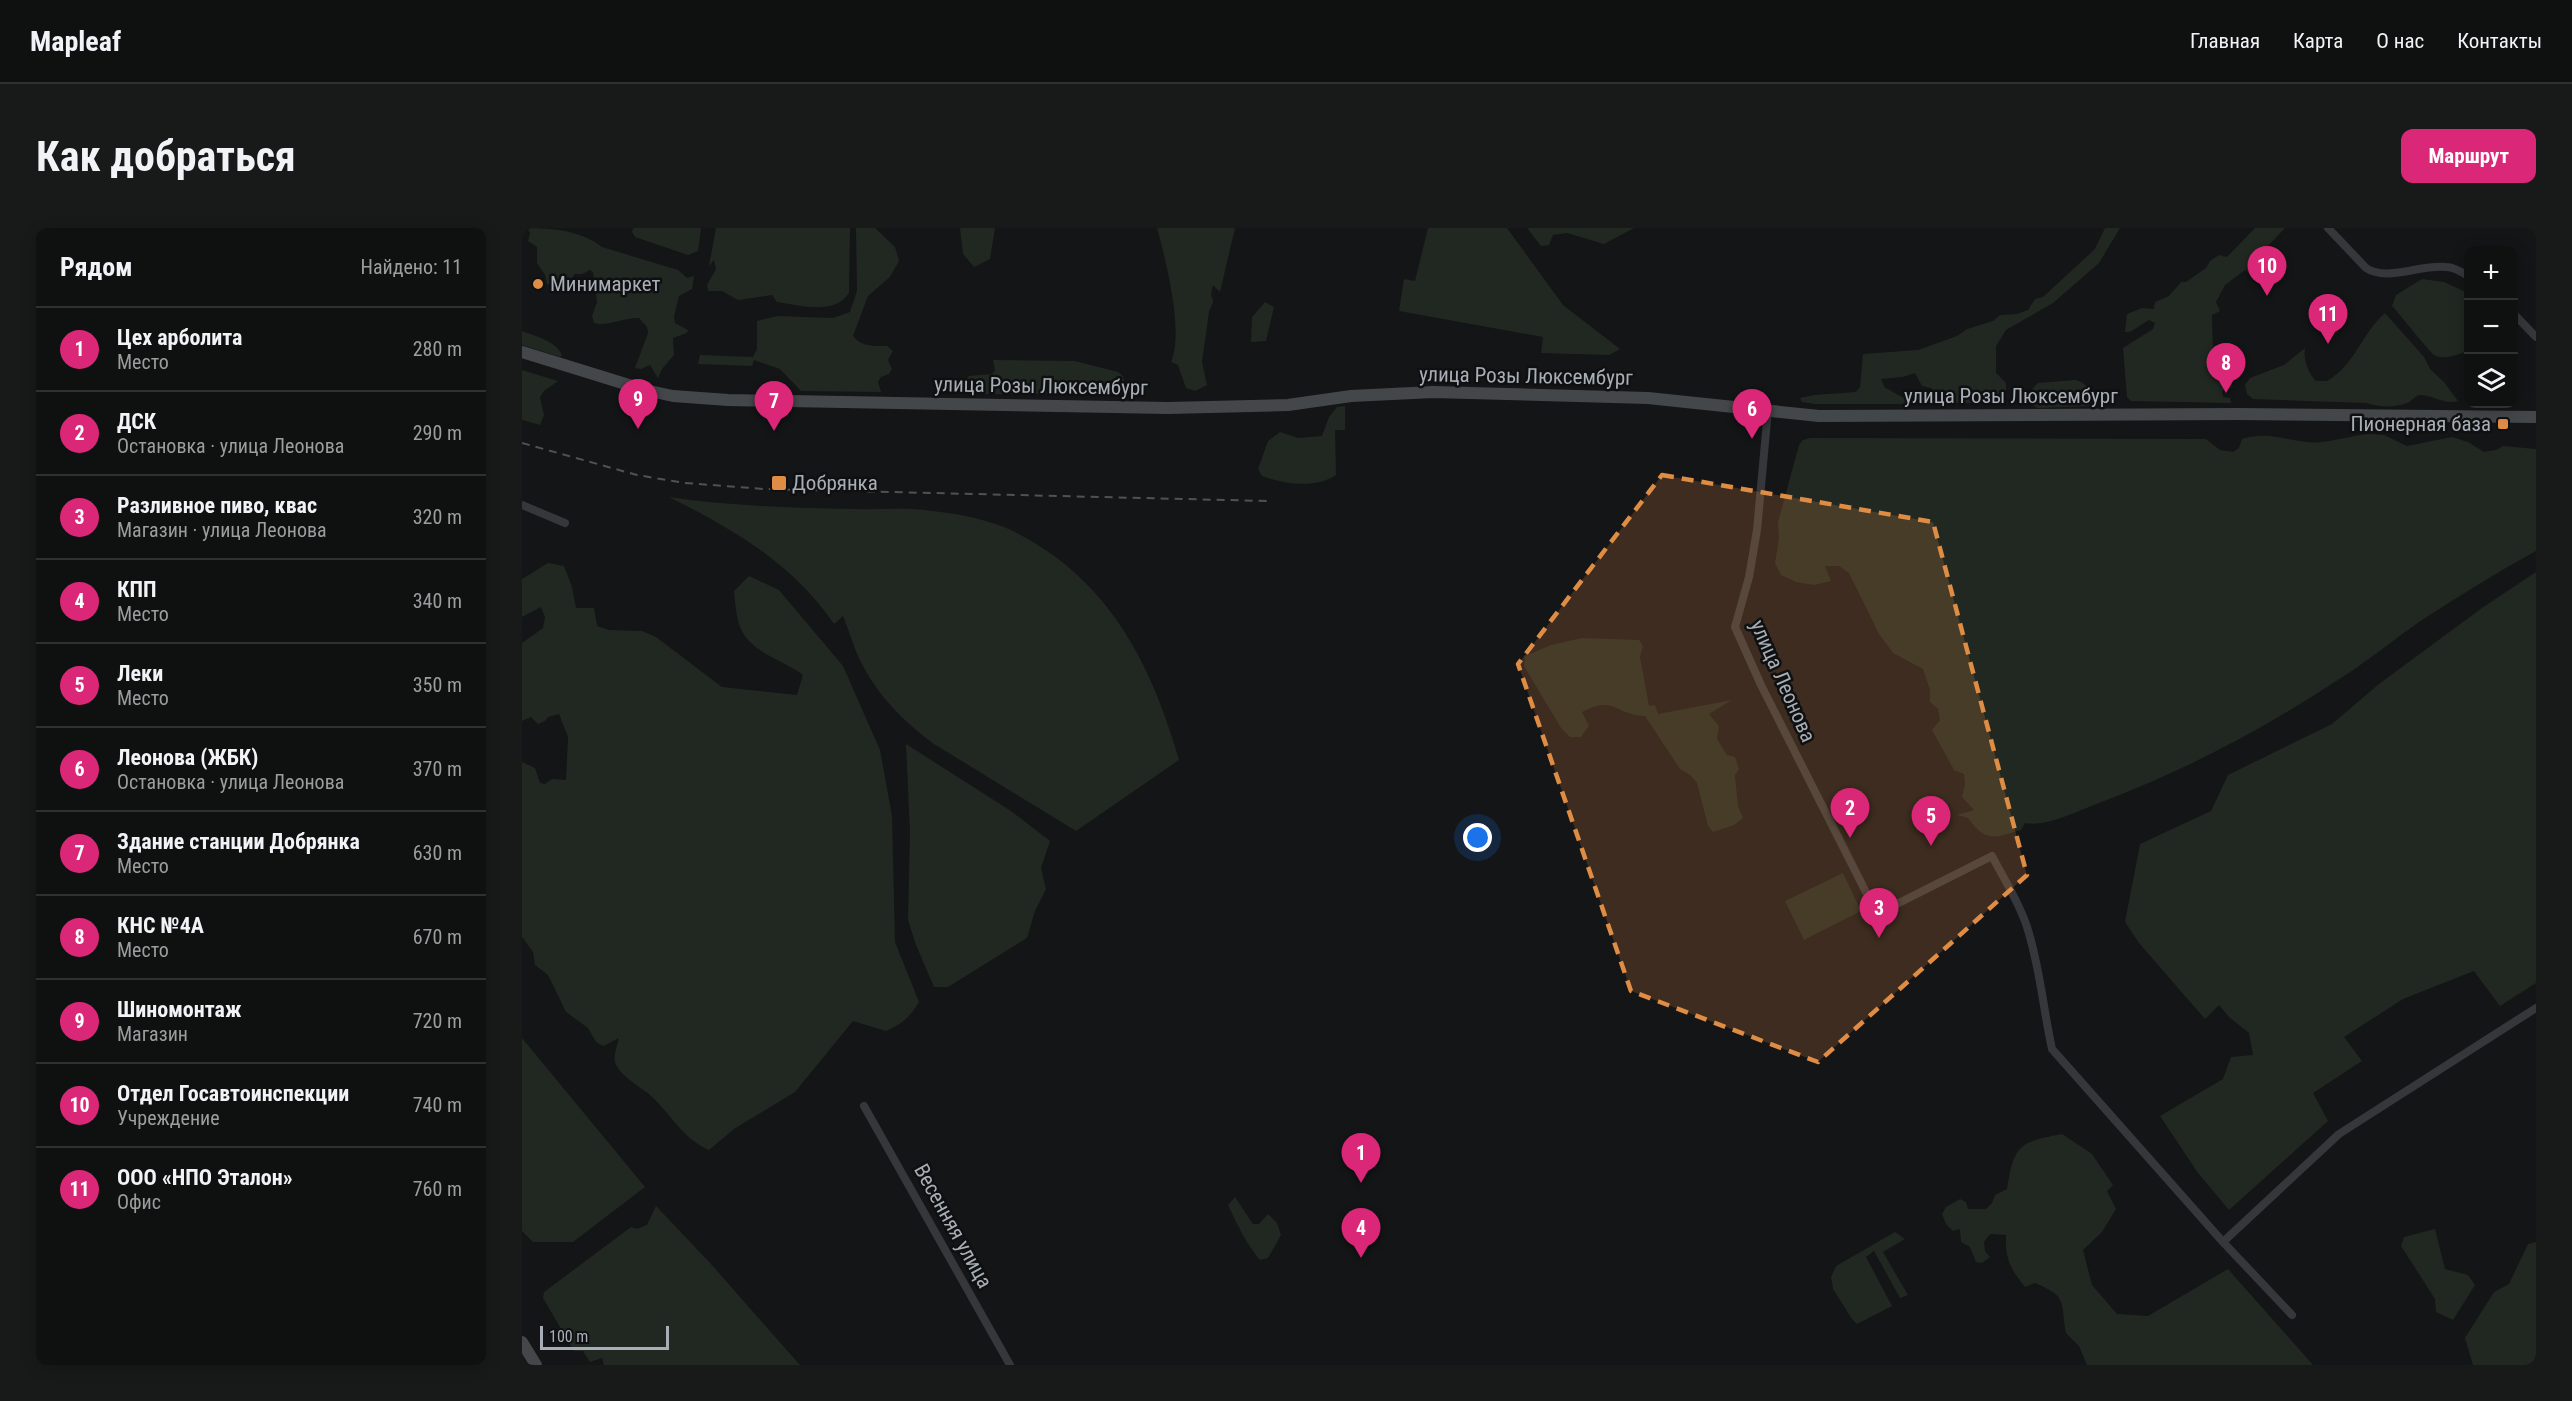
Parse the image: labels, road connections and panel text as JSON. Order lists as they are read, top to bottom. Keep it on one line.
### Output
{"streets":{"street":["улица Розы Люксембург","улица Леонова","Весенняя улица"]},"crossings":[["улица Розы Люксембург","улица Леонова"]],"places":{"other":["Минимаркет"],"transit":["Пионерная база","Добрянка"]},"scale_bar":"100 m","page":{"header":"Mapleaf","nav":["Главная","Карта","О нас","Контакты"],"buttons":"Маршрут","title":"Как добраться","heading":["Рядом","Найдено: 11"],"map_buttons":["+","−"],"pins":["10","11","8","9","7","6","2","5","3","1","4"],"list":[{"mark":"1","name":"Цех арболита","note":"Место","value":"280 m"},{"mark":"2","name":"ДСК","note":"Остановка · улица Леонова","value":"290 m"},{"mark":"3","name":"Разливное пиво, квас","note":"Магазин · улица Леонова","value":"320 m"},{"mark":"4","name":"КПП","note":"Место","value":"340 m"},{"mark":"5","name":"Леки","note":"Место","value":"350 m"},{"mark":"6","name":"Леонова (ЖБК)","note":"Остановка · улица Леонова","value":"370 m"},{"mark":"7","name":"Здание станции Добрянка","note":"Место","value":"630 m"},{"mark":"8","name":"КНС №4А","note":"Место","value":"670 m"},{"mark":"9","name":"Шинoмонтаж","note":"Магазин","value":"720 m"},{"mark":"10","name":"Отдел Госавтоинспекции","note":"Учреждение","value":"740 m"},{"mark":"11","name":"ООО «НПО Эталон»","note":"Офис","value":"760 m"}],"scale":"100 m"}}
